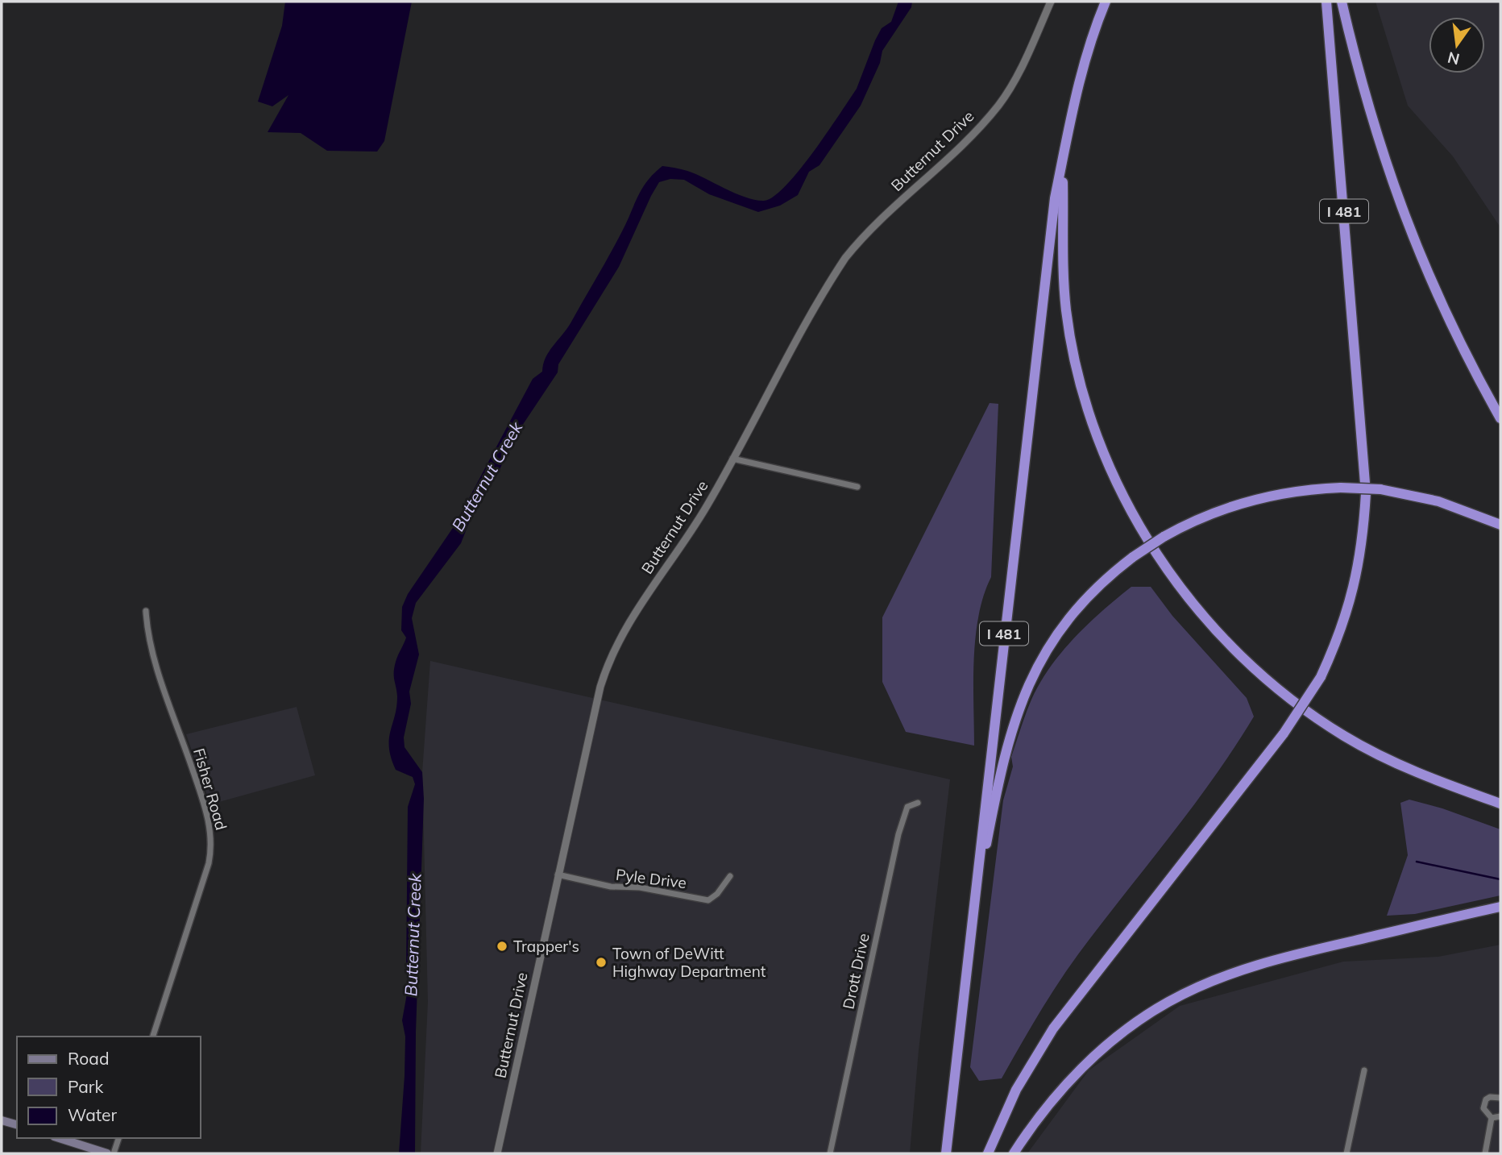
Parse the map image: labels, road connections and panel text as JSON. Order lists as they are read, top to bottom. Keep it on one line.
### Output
{"streets":{"highway":["I 481"],"street":["Butternut Drive","Fisher Road","Pyle Drive","Drott Drive"]},"crossings":[["Butternut Drive","Pyle Drive"]],"water":["Butternut Creek"],"places":["Trapper's","Town of DeWitt Highway Department"],"legend":["Road","Park","Water"],"north":"bottom"}
